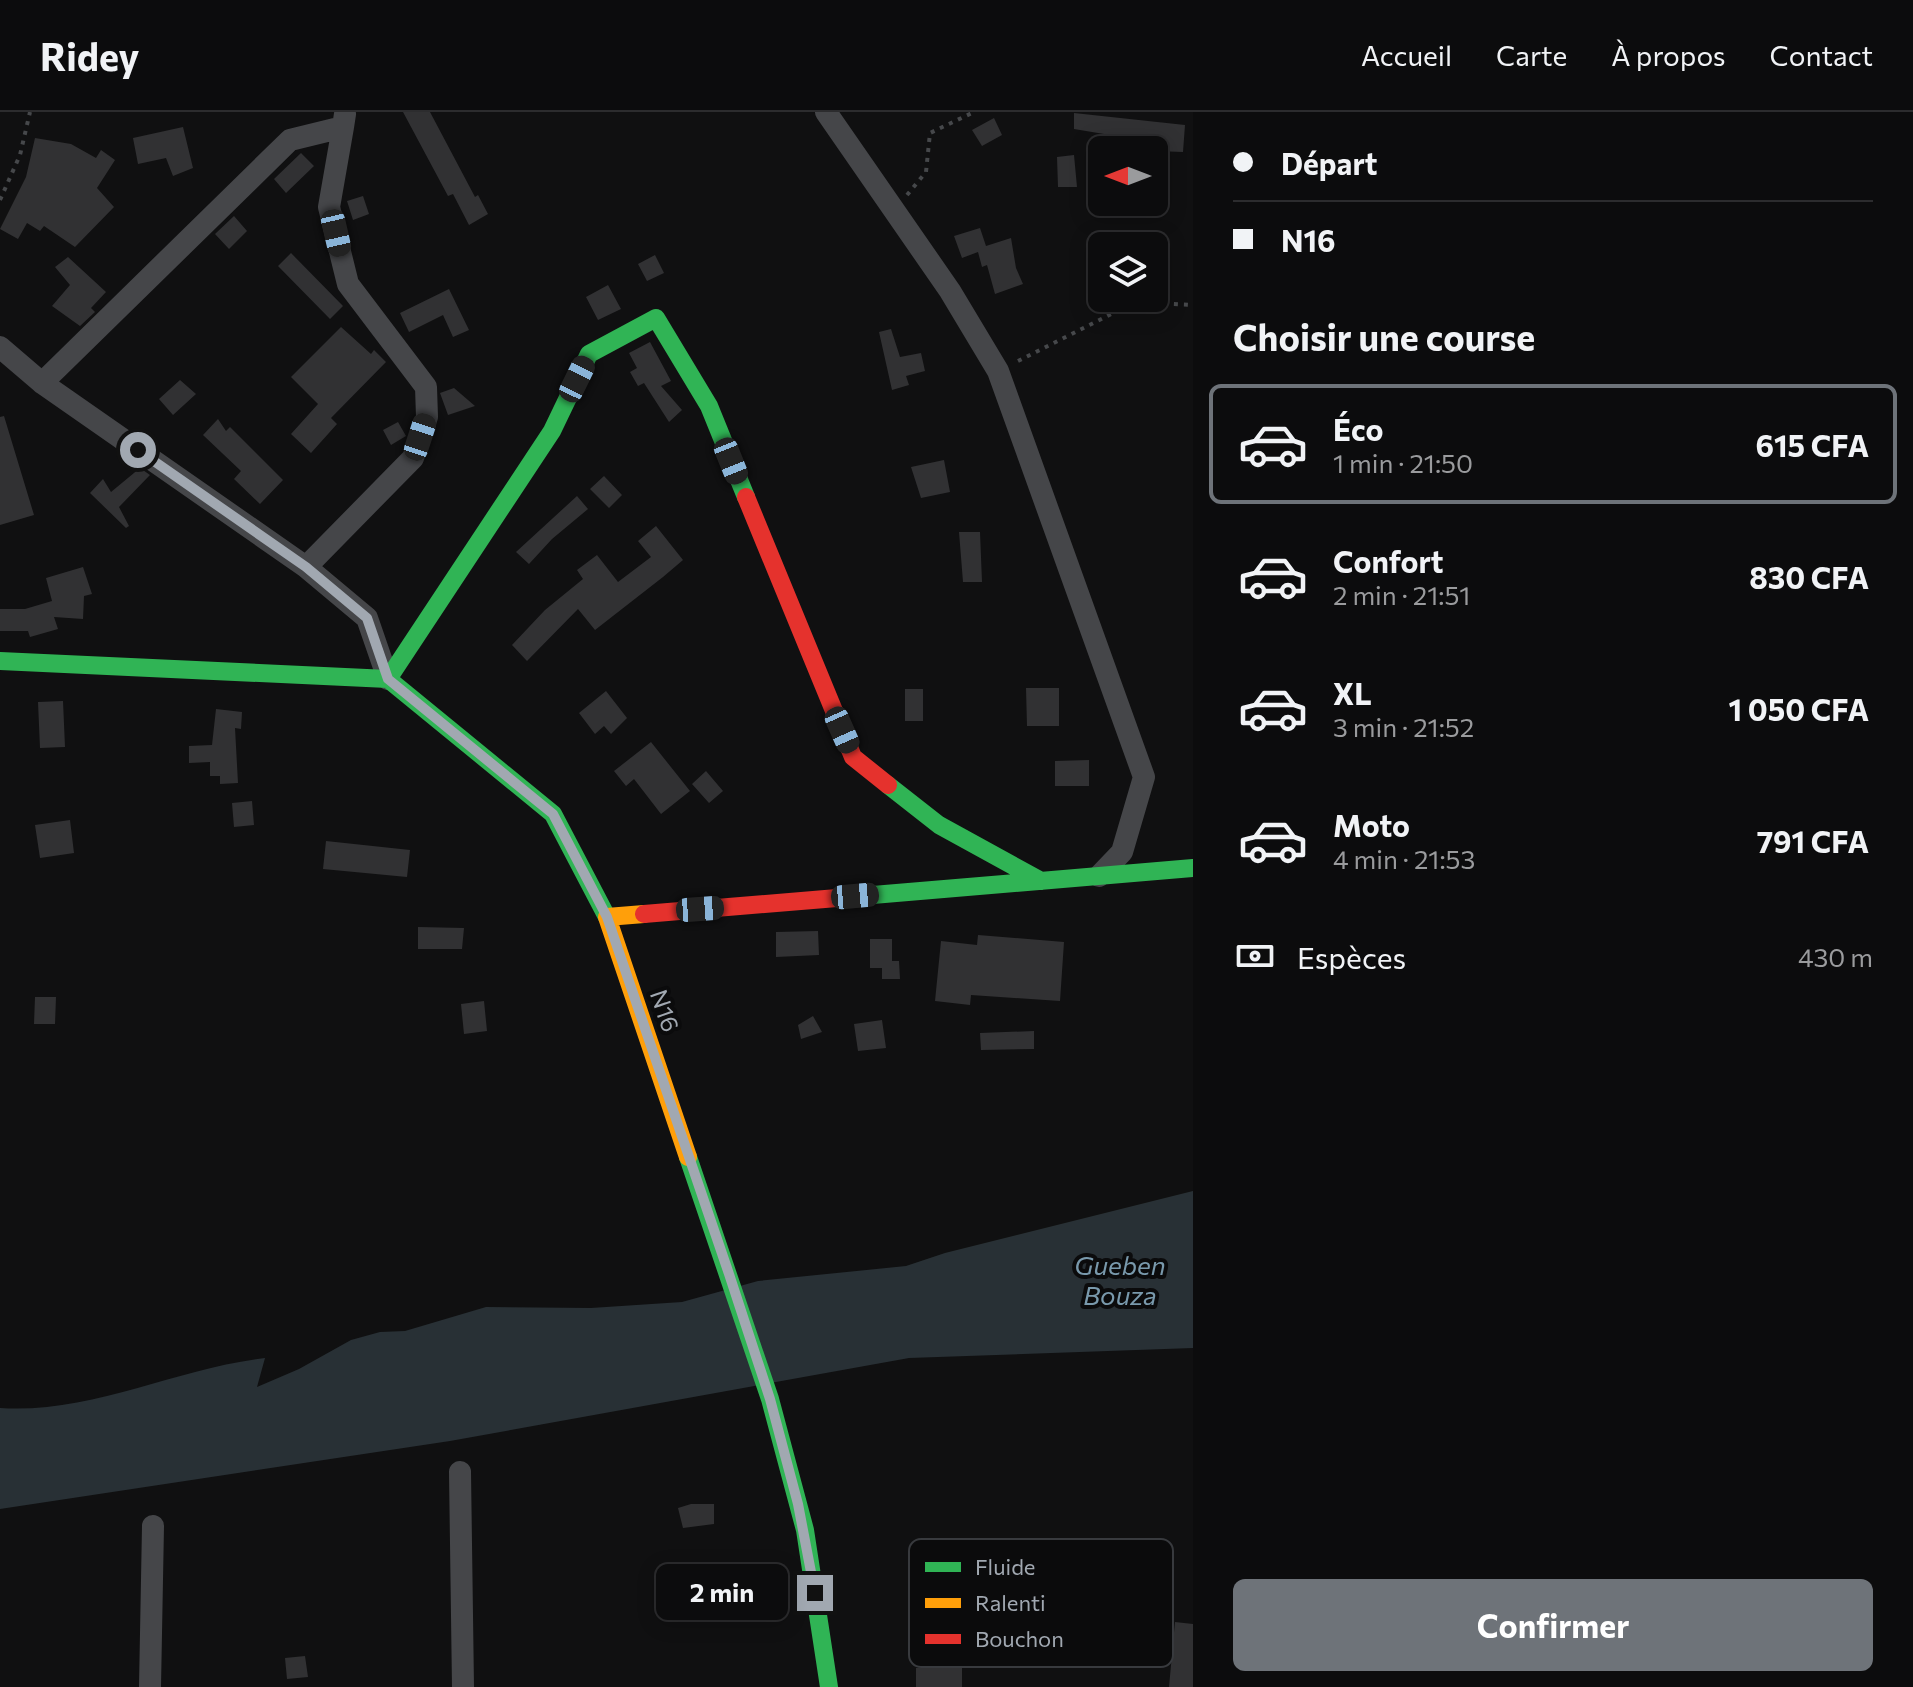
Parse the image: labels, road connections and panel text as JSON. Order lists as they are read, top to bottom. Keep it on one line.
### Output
{"streets":{"street":["N16"]},"water":["Gueben Bouza"],"legend":["Fluide","Ralenti","Bouchon"],"north":"left","page":{"header":"Ridey","nav":["Accueil","Carte","À propos","Contact"],"banner":["Départ","N16"],"heading":"Choisir une course","list":[{"name":"Éco","note":"1 min · 21:50","value":"615 CFA"},{"name":"Confort","note":"2 min · 21:51","value":"830 CFA"},{"name":"XL","note":"3 min · 21:52","value":"1 050 CFA"},{"name":"Moto","note":"4 min · 21:53","value":"791 CFA"}],"pay":["Espèces","430 m"],"buttons":"Confirmer","bubble":"2 min"}}
